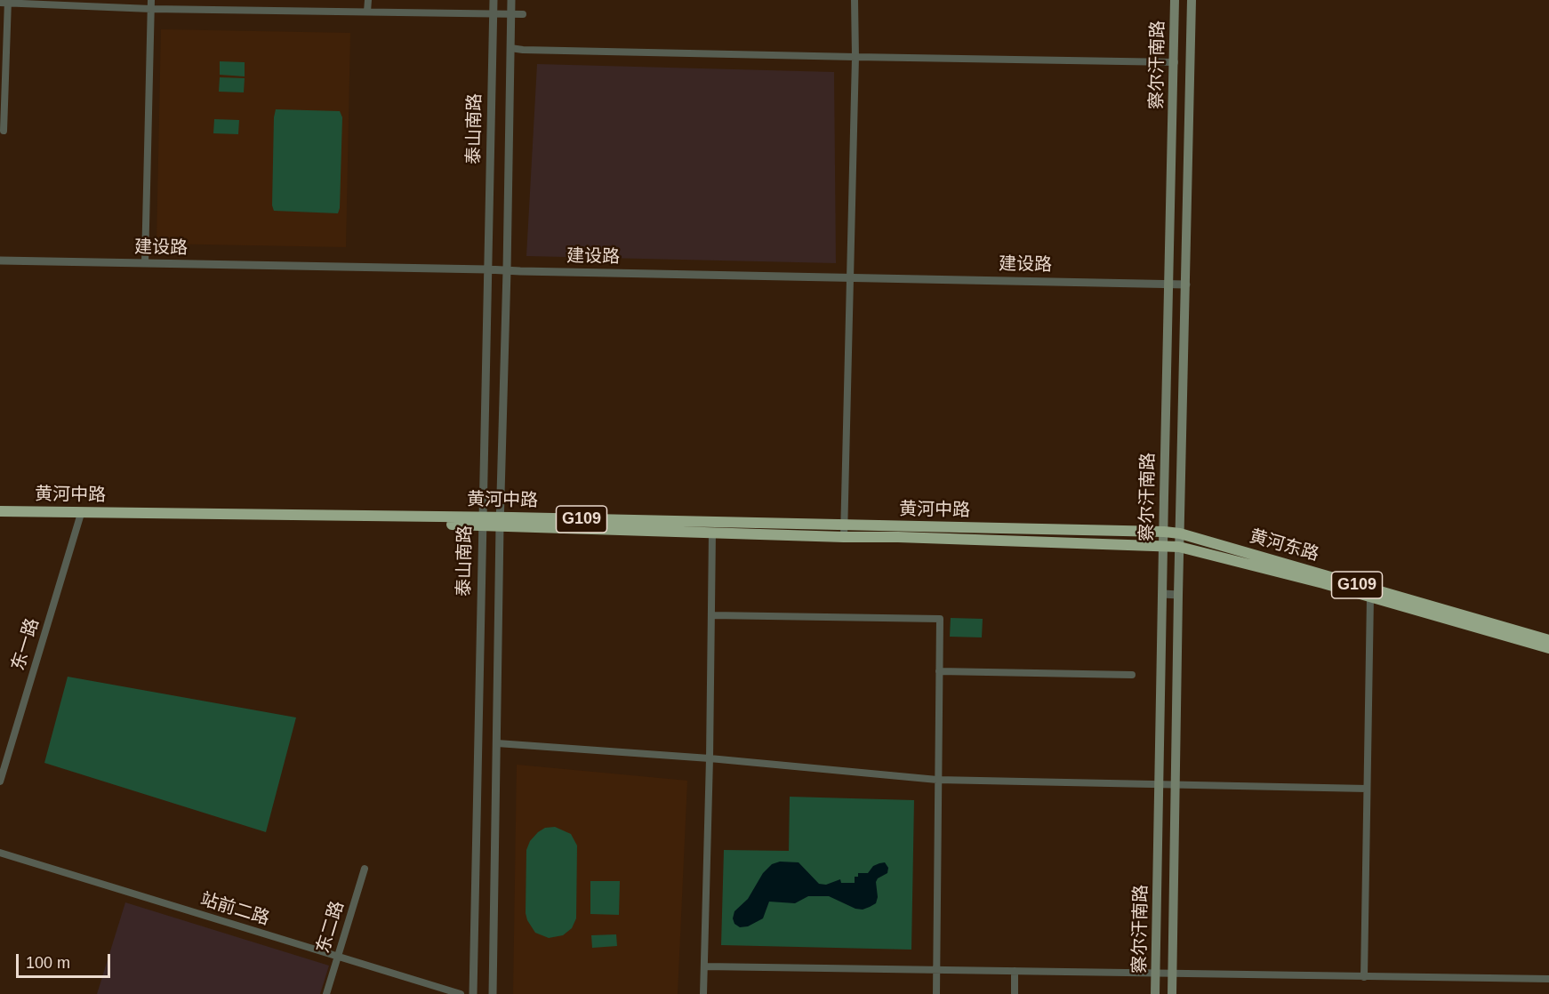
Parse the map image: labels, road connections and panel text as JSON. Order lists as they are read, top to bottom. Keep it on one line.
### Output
{"streets":{"highway":["黄河中路","G109","黄河东路"],"main road":["察尔汗南路"],"street":["泰山南路","建设路","东一路","站前二路","东二路"]},"crossings":[["察尔汗南路","建设路"],["察尔汗南路","黄河中路"],["察尔汗南路","黄河东路"],["泰山南路","建设路"],["泰山南路","黄河中路"],["黄河中路","黄河东路"],["黄河中路","东一路"],["站前二路","东二路"]],"scale_bar":"100 m"}
